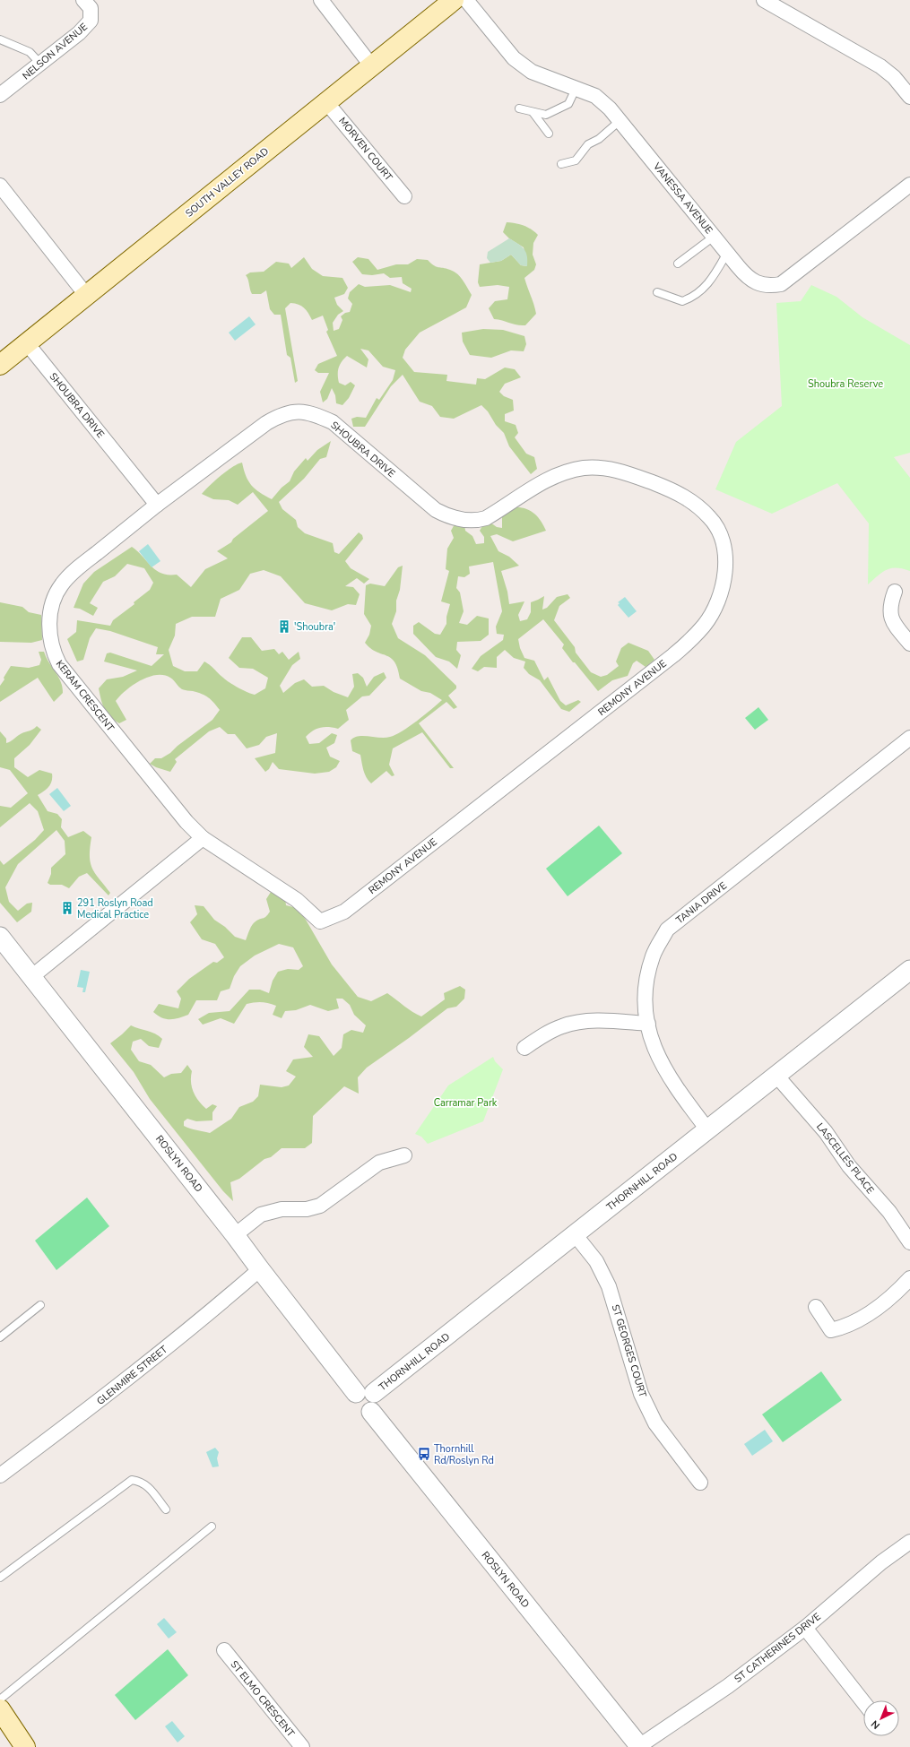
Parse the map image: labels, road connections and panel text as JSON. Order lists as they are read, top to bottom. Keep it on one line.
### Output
{"streets":{"main road":["SOUTH VALLEY ROAD"],"street":["NELSON AVENUE","MORVEN COURT","VANESSA AVENUE","SHOUBRA DRIVE","REMONY AVENUE","KERAM CRESCENT","TANIA DRIVE","LASCELLES PLACE","ROSLYN ROAD","THORNHILL ROAD","ST GEORGES COURT","GLENMIRE STREET","ST CATHERINES DRIVE","ST ELMO CRESCENT"]},"crossings":[["MORVEN COURT","SOUTH VALLEY ROAD"],["SOUTH VALLEY ROAD","SHOUBRA DRIVE"],["SHOUBRA DRIVE","REMONY AVENUE"],["SHOUBRA DRIVE","KERAM CRESCENT"],["REMONY AVENUE","KERAM CRESCENT"],["TANIA DRIVE","THORNHILL ROAD"],["LASCELLES PLACE","THORNHILL ROAD"],["ROSLYN ROAD","THORNHILL ROAD"],["ROSLYN ROAD","GLENMIRE STREET"],["ROSLYN ROAD","ST CATHERINES DRIVE"],["THORNHILL ROAD","ST GEORGES COURT"]],"parks":["Shoubra Reserve","Carramar Park"],"places":{"building":["'Shoubra'","291 Roslyn Road Medical Practice"],"bus stop":["Thornhill Rd/Roslyn Rd"]},"north":"bottom left"}
